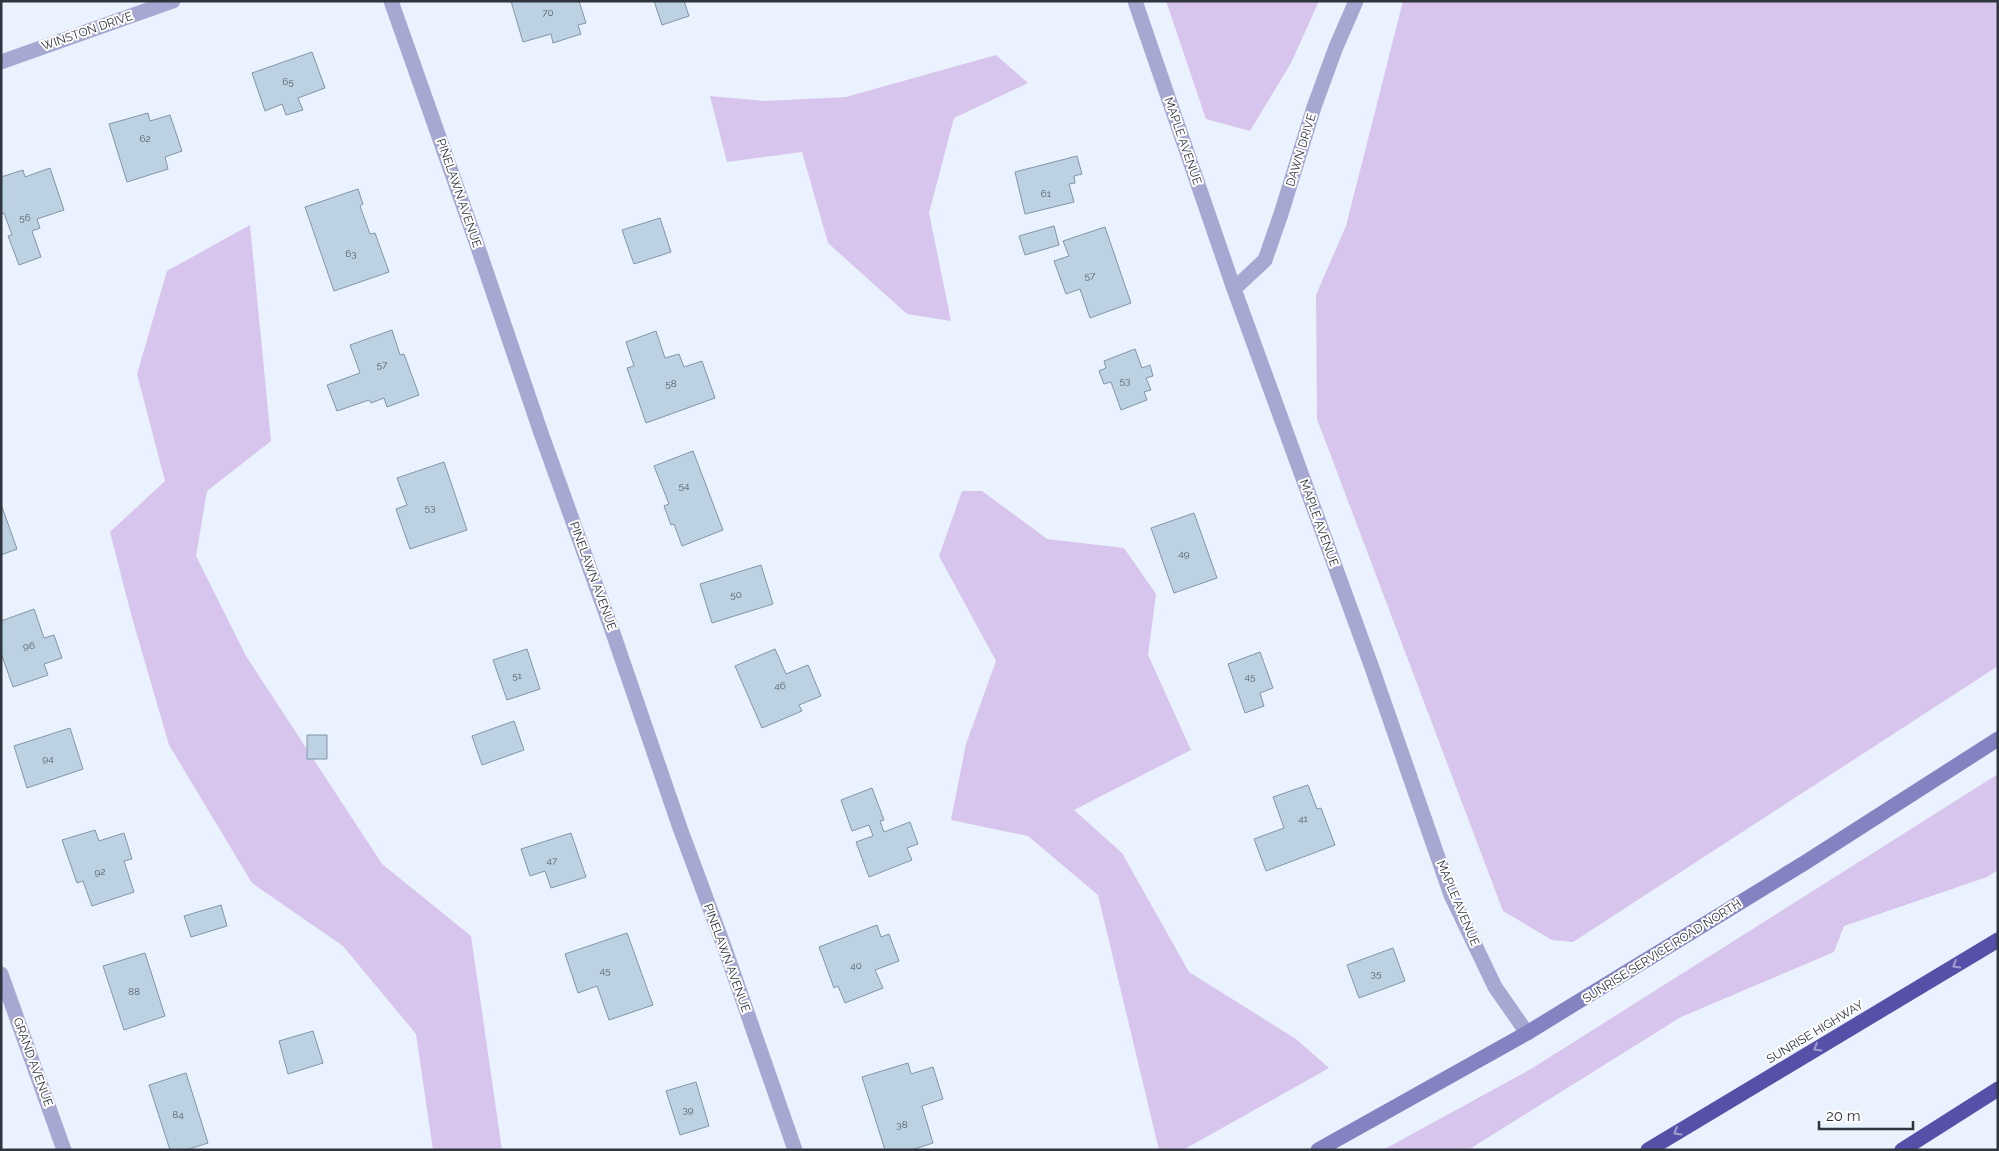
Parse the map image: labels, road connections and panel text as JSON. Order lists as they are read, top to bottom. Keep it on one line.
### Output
{"streets":{"highway":["SUNRISE HIGHWAY"],"street":["WINSTON DRIVE","MAPLE AVENUE","DAWN DRIVE","PINELAWN AVENUE","SUNRISE SERVICE ROAD NORTH","GRAND AVENUE"]},"crossings":[["MAPLE AVENUE","DAWN DRIVE"],["MAPLE AVENUE","SUNRISE SERVICE ROAD NORTH"]],"one_way":["SUNRISE HIGHWAY"],"house_numbers":["70","65","62","61","56","63","57","57","53","58","54","53","49","50","96","51","45","46","94","41","47","92","40","45","35","88","39","84","38"],"scale_bar":"20 m"}
